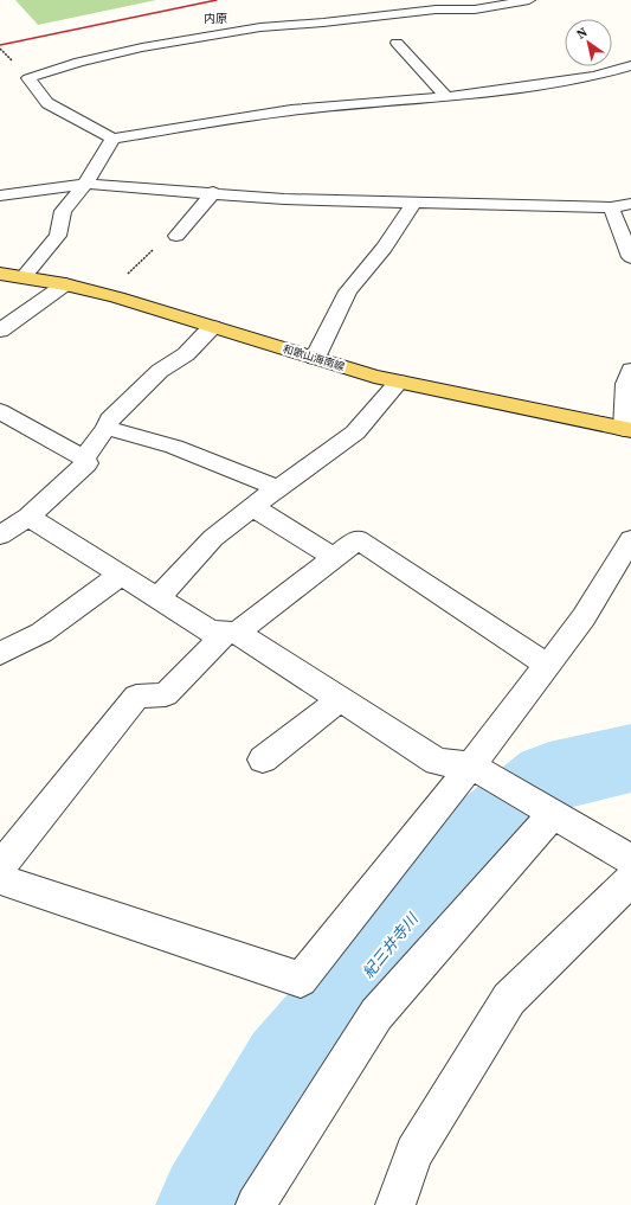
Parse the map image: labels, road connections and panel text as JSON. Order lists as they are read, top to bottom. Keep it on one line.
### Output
{"streets":{"main road":["和歌山海南線"]},"districts":["内原"],"water":["紀三井寺川"],"north":"top left"}
